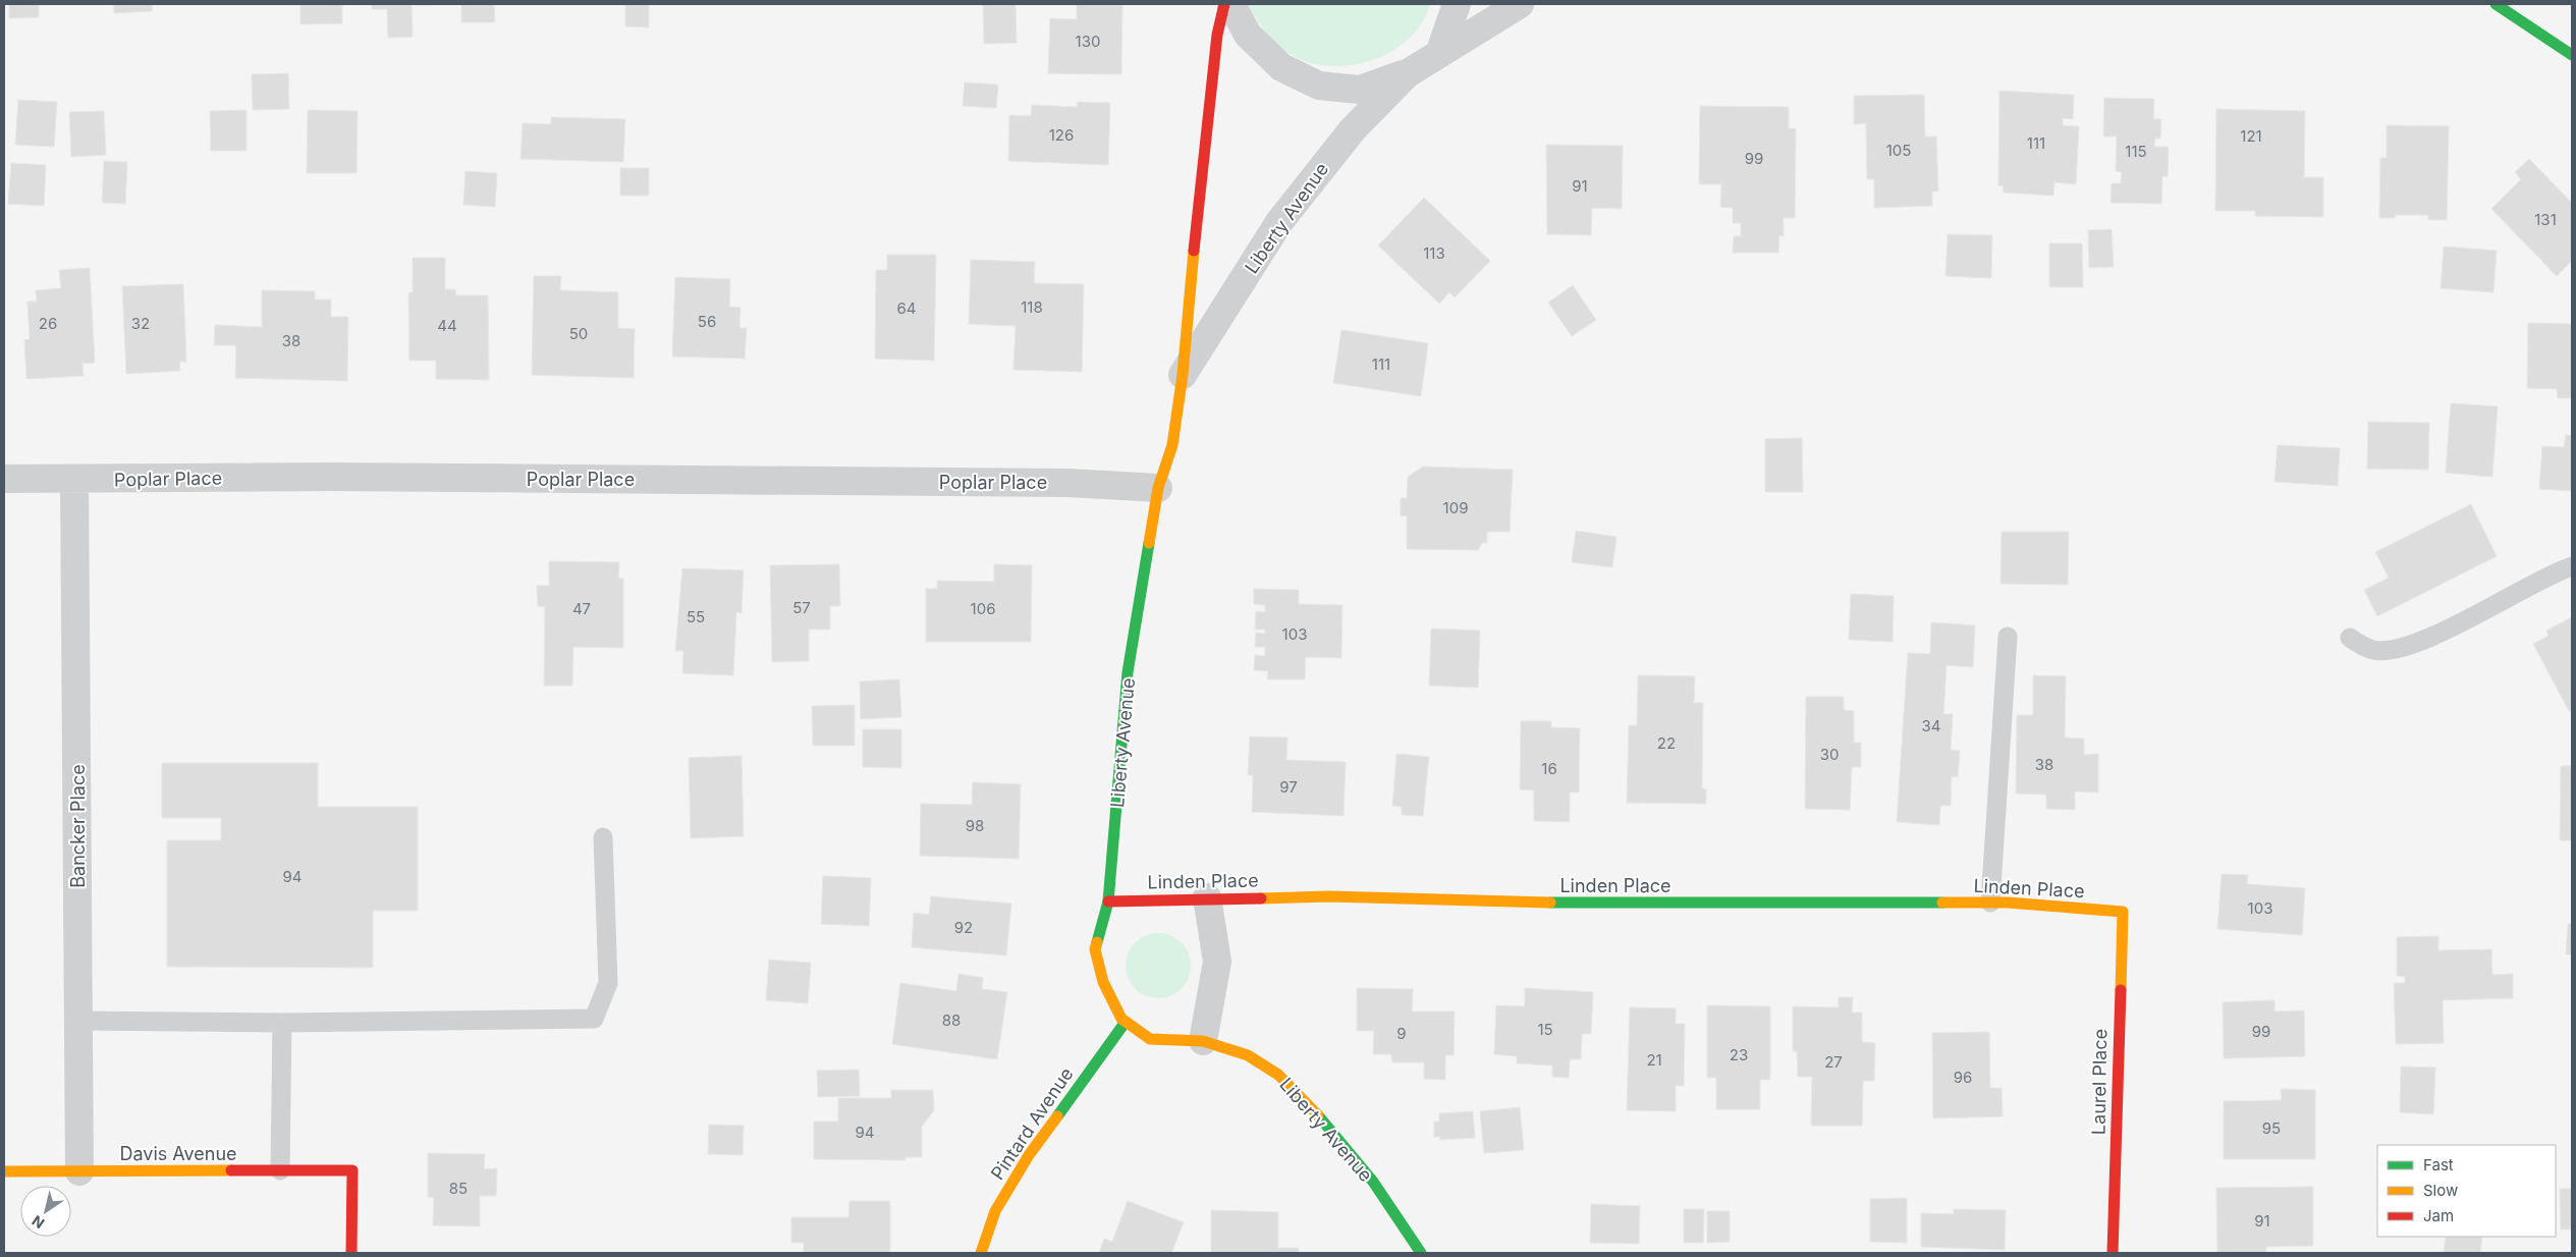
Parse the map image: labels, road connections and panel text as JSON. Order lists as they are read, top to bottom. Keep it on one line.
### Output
{"streets":{"street":["Liberty Avenue","Poplar Place","Bancker Place","Linden Place","Laurel Place","Pintard Avenue","Davis Avenue"]},"crossings":[["Liberty Avenue","Poplar Place"],["Liberty Avenue","Linden Place"],["Liberty Avenue","Pintard Avenue"],["Poplar Place","Bancker Place"],["Bancker Place","Davis Avenue"],["Linden Place","Laurel Place"],["Linden Place","Pintard Avenue"]],"house_numbers":["130","126","121","111","105","115","99","91","131","113","118","64","56","26","32","44","50","38","111","109","57","47","106","55","103","34","22","30","38","16","97","98","94","103","92","88","15","99","9","23","21","27","96","95","94","85","91"],"legend":["Fast","Slow","Jam"],"north":"bottom left"}
